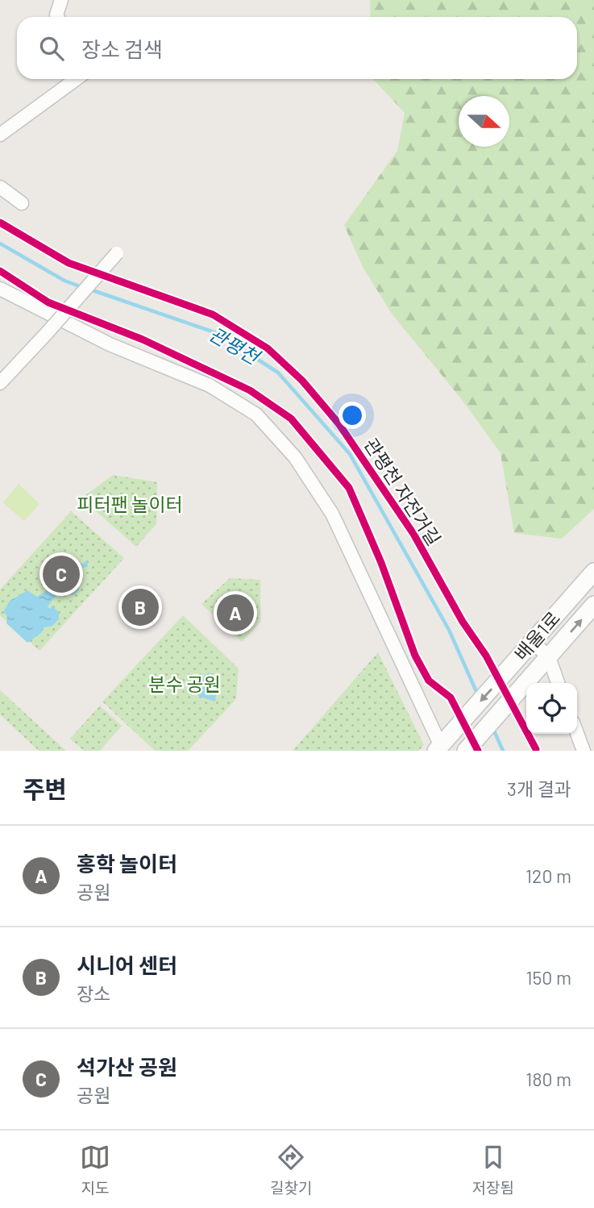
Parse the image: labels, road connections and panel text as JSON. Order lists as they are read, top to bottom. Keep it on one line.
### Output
{"streets":{"main road":["배울1로"],"cycle path":["관평천 자전거길"]},"water":["관평천"],"parks":["피터팬 놀이터","분수 공원"],"north":"right","page":{"search":"장소 검색","pins":["C","B","A"],"heading":["주변","3개 결과"],"list":[{"mark":"A","name":"홍학 놀이터","note":"공원","value":"120 m"},{"mark":"B","name":"시니어 센터","note":"장소","value":"150 m"},{"mark":"C","name":"석가산 공원","note":"공원","value":"180 m"}],"nav":["지도","길찾기","저장됨"]}}
